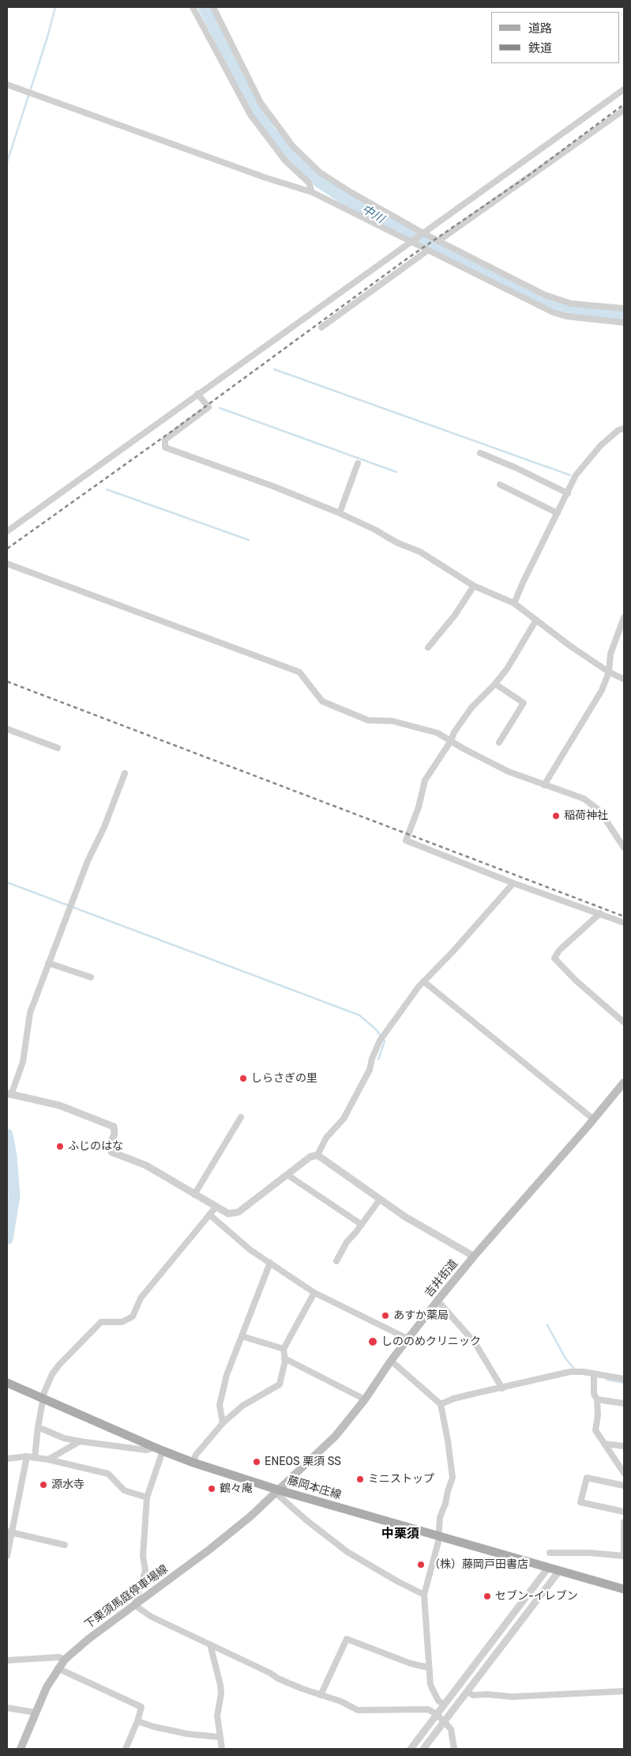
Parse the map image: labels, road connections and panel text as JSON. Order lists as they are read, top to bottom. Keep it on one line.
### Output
{"streets":{"main road":["吉井街道","藤岡本庄線","下栗須馬庭停車場線"]},"crossings":[["吉井街道","藤岡本庄線"],["吉井街道","下栗須馬庭停車場線"],["藤岡本庄線","下栗須馬庭停車場線"]],"districts":["中栗須"],"water":["中川"],"places":["稲荷神社","しらさぎの里","ふじのはな","あすか薬局","しののめクリニック","ENEOS 栗須 SS","ミニストップ","源水寺","鶴々庵","（株）藤岡戸田書店","セブン-イレブン"],"legend":["道路","鉄道"]}
